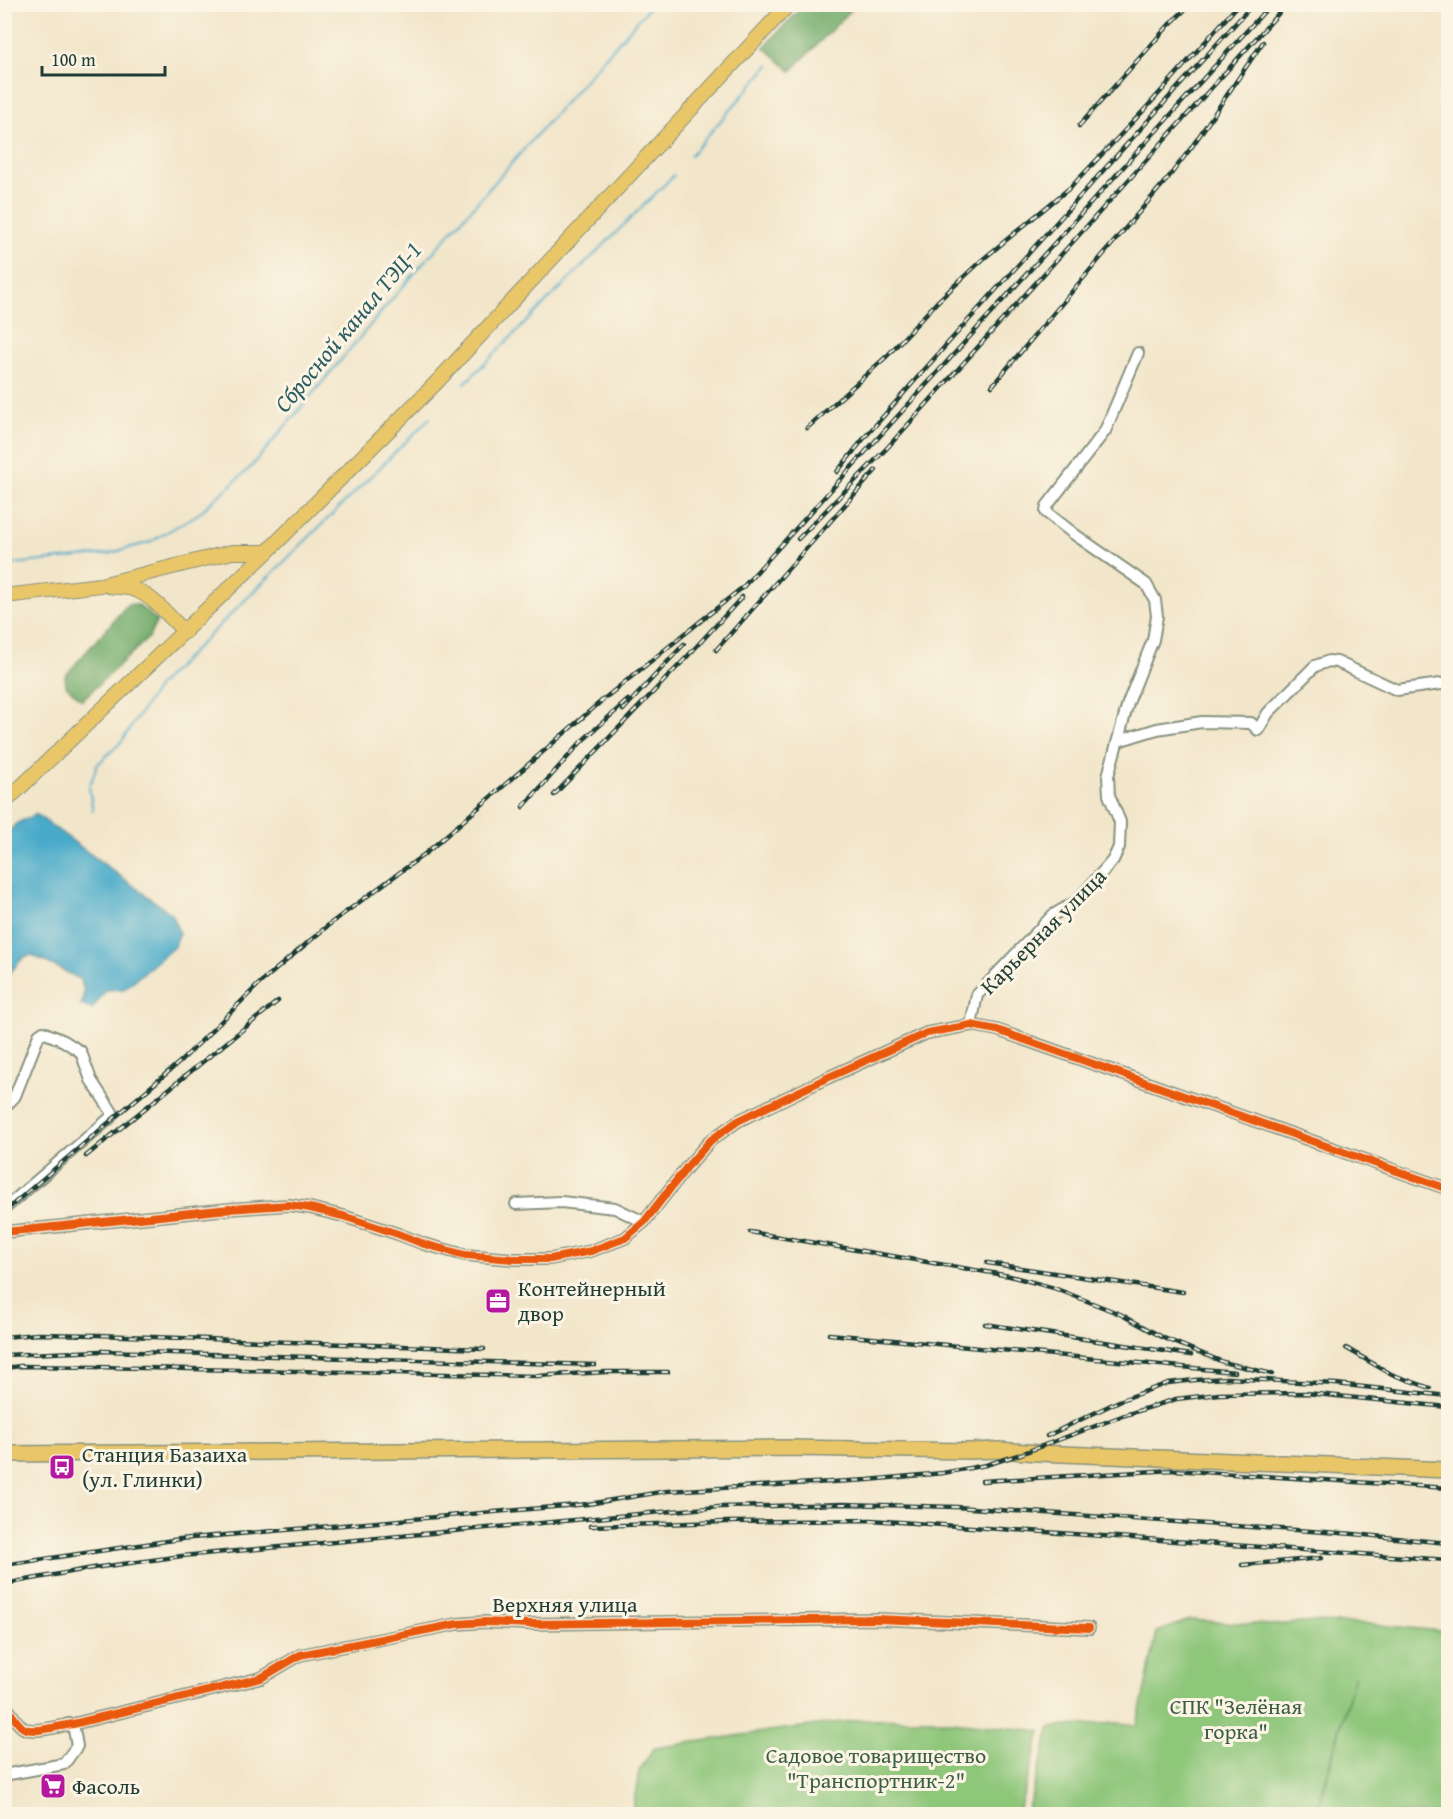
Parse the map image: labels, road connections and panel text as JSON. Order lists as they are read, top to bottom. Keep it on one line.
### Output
{"streets":{"street":["Карьерная улица","Верхняя улица"]},"water":["Сбросной канал ТЭЦ-1"],"parks":["СПК \"Зелёная горка\"","Садовое товарищество \"Транспортник-2\""],"places":{"office":["Контейнерный двор"],"bus stop":["Станция Базаиха (ул. Глинки)"],"supermarket":["Фасоль"]},"scale_bar":"100 m"}
